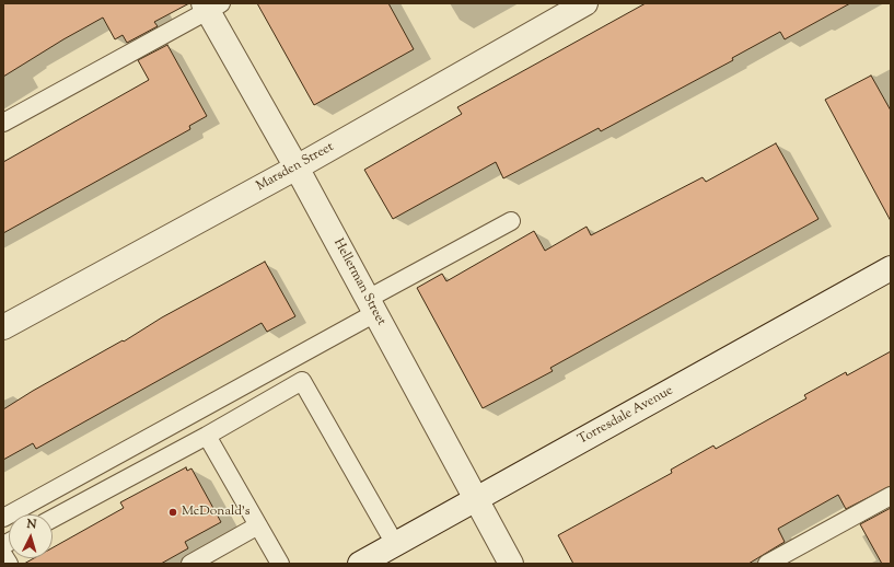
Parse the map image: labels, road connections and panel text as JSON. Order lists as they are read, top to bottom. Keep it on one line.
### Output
{"streets":{"street":["Marsden Street","Hellerman Street","Torresdale Avenue"]},"crossings":[["Marsden Street","Hellerman Street"],["Hellerman Street","Torresdale Avenue"]],"places":["McDonald's"],"north":"top"}
